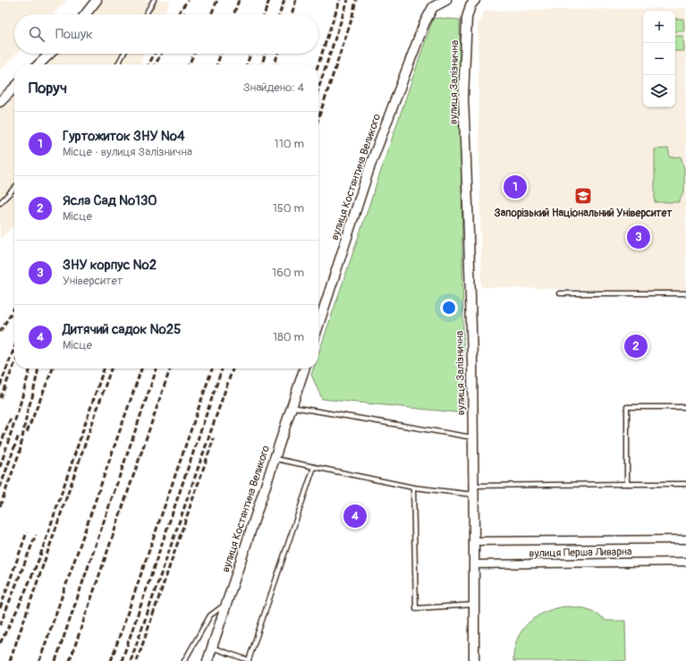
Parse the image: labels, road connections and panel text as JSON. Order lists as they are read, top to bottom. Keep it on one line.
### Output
{"streets":{"street":["вулиця Залізнична","вулиця Костянтина Великого","вулиця Перша Ливарна"]},"crossings":[["вулиця Залізнична","вулиця Перша Ливарна"]],"places":{"school or university":["Запорізький Національний Університет"]},"page":{"map_buttons":["+","−"],"search":"Пошук","heading":["Поруч","Знайдено: 4"],"list":[{"mark":"1","name":"Гуртожиток ЗНУ №4","note":"Місце · вулиця Залізнична","value":"110 m"},{"mark":"2","name":"Ясла Сад №130","note":"Місце","value":"150 m"},{"mark":"3","name":"ЗНУ корпус №2","note":"Університет","value":"160 m"},{"mark":"4","name":"Дитячий садок №25","note":"Місце","value":"180 m"}],"pins":["1","3","2","4"]}}
